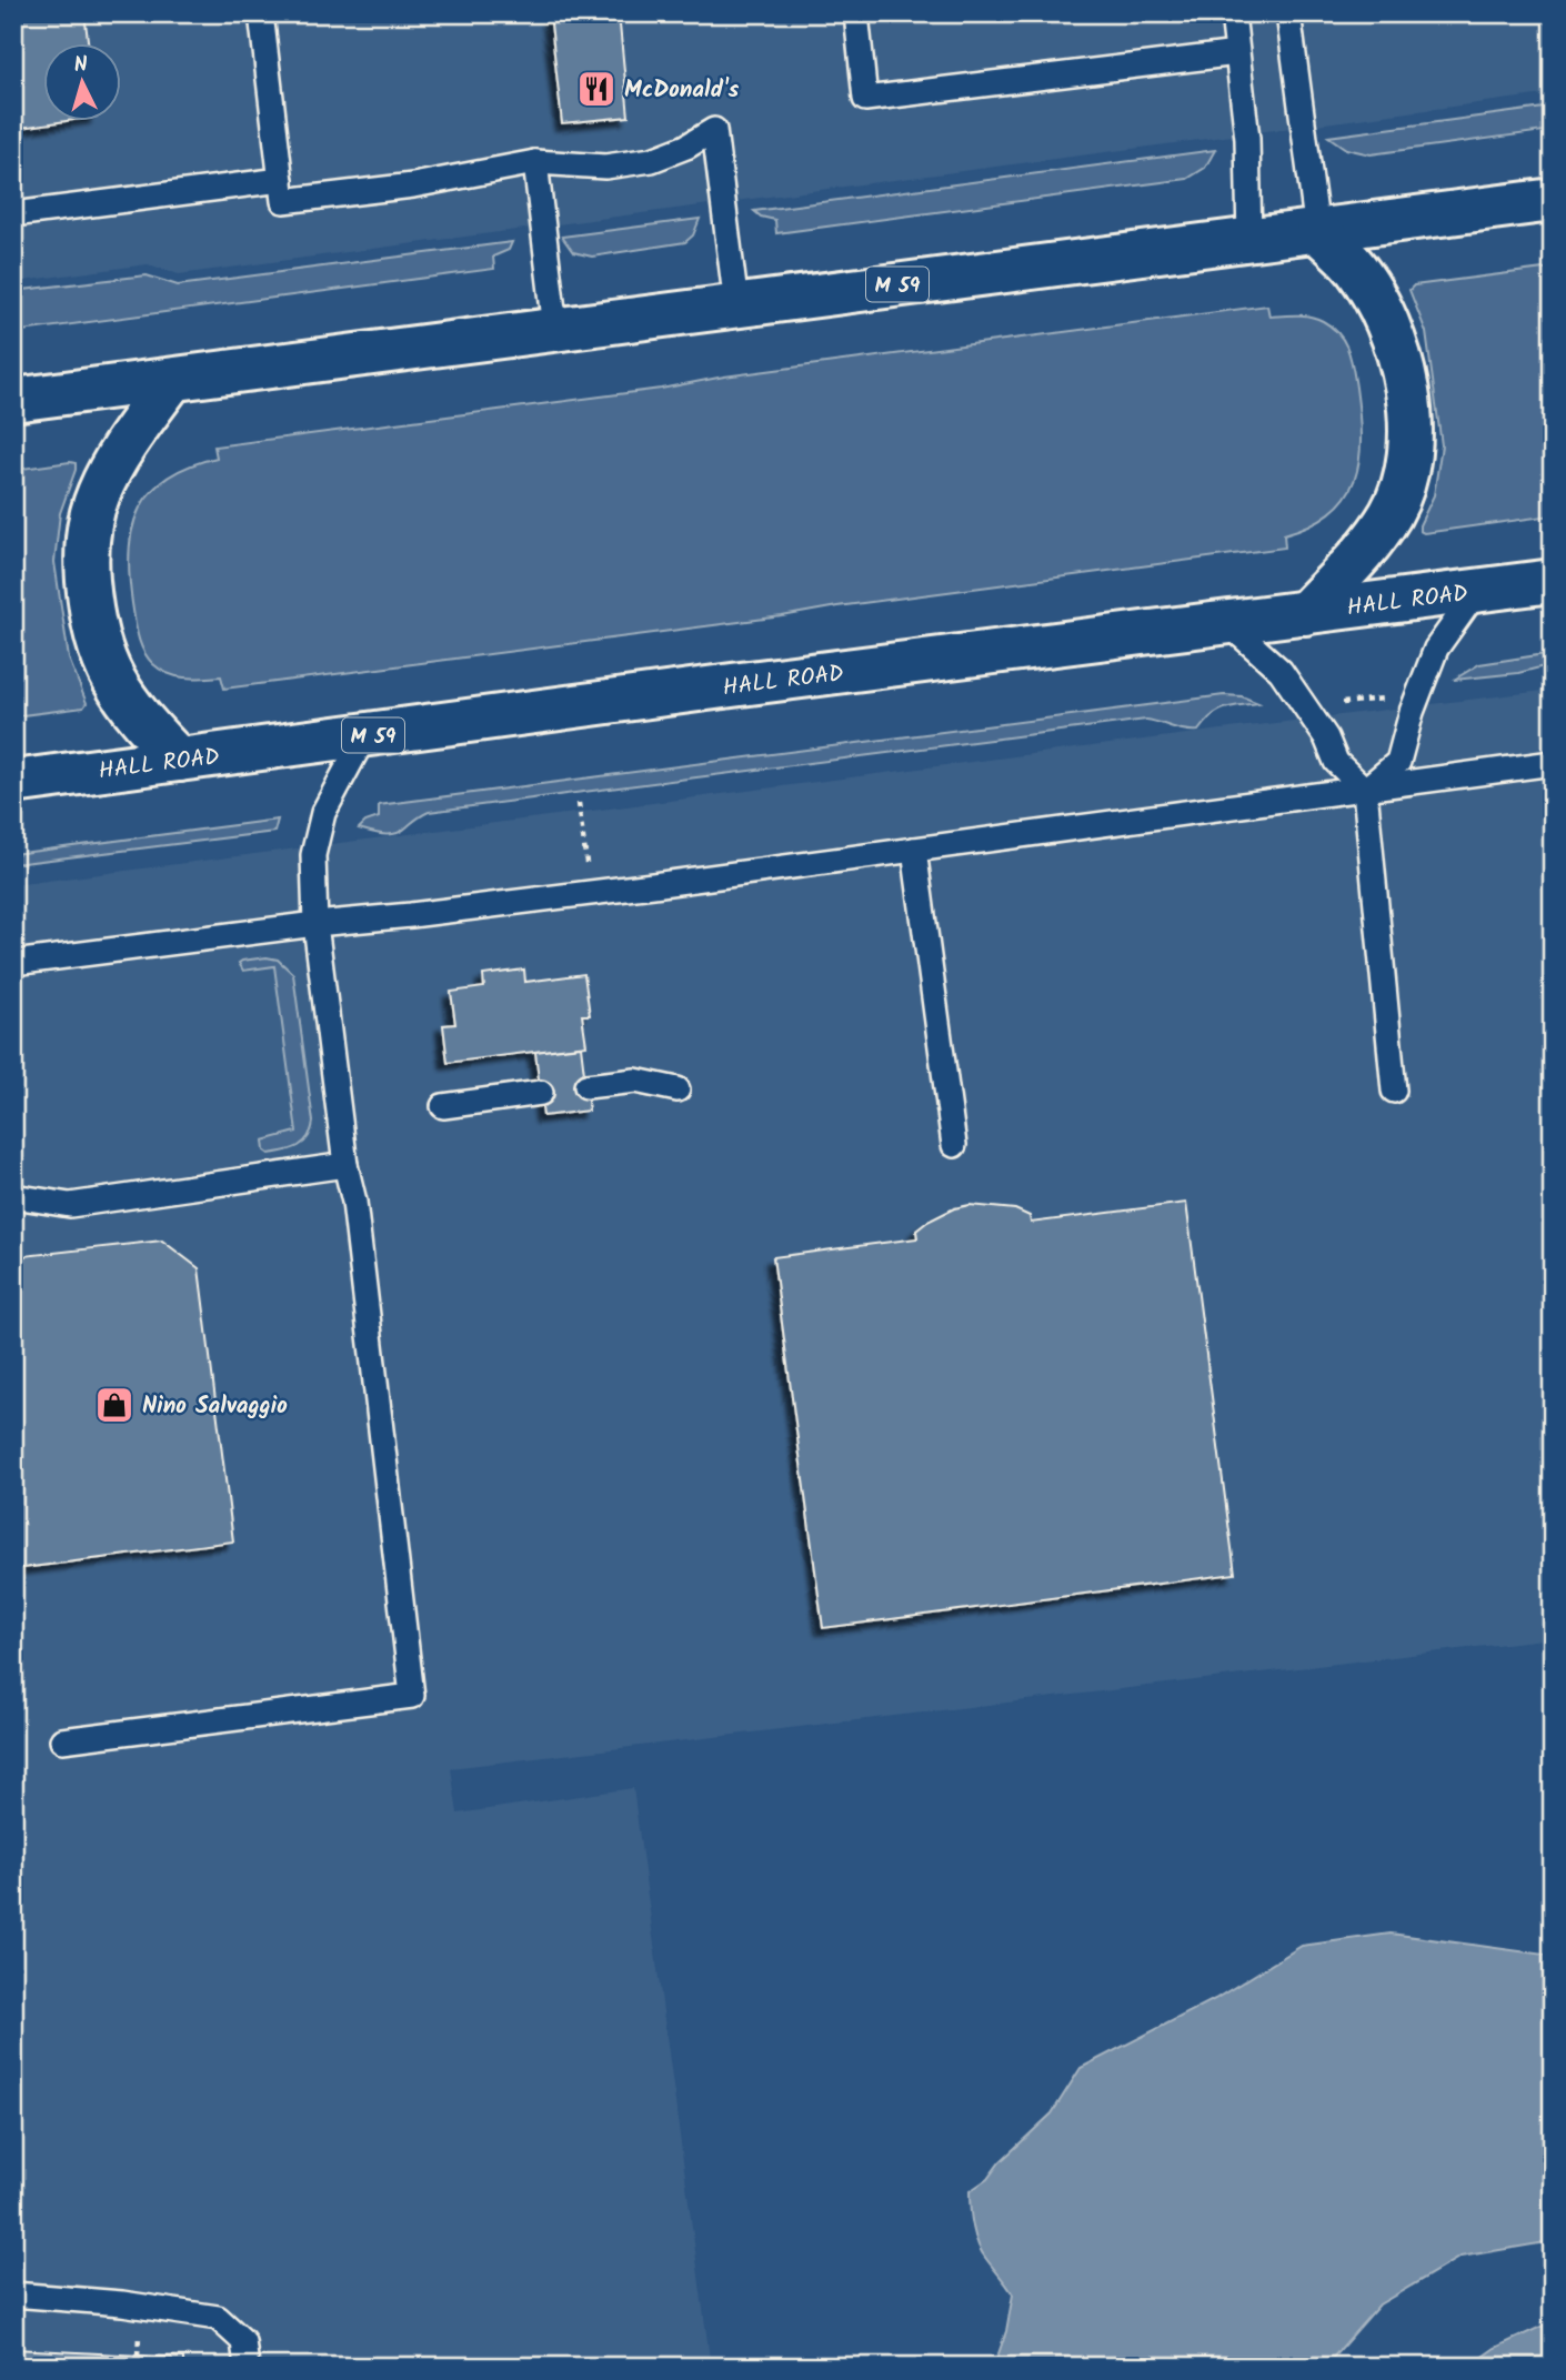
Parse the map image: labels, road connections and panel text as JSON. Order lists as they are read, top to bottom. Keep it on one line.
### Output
{"streets":{"highway":["M 59","HALL ROAD"]},"places":{"restaurant":["McDonald's"],"shop":["Nino Salvaggio"]},"north":"top"}
